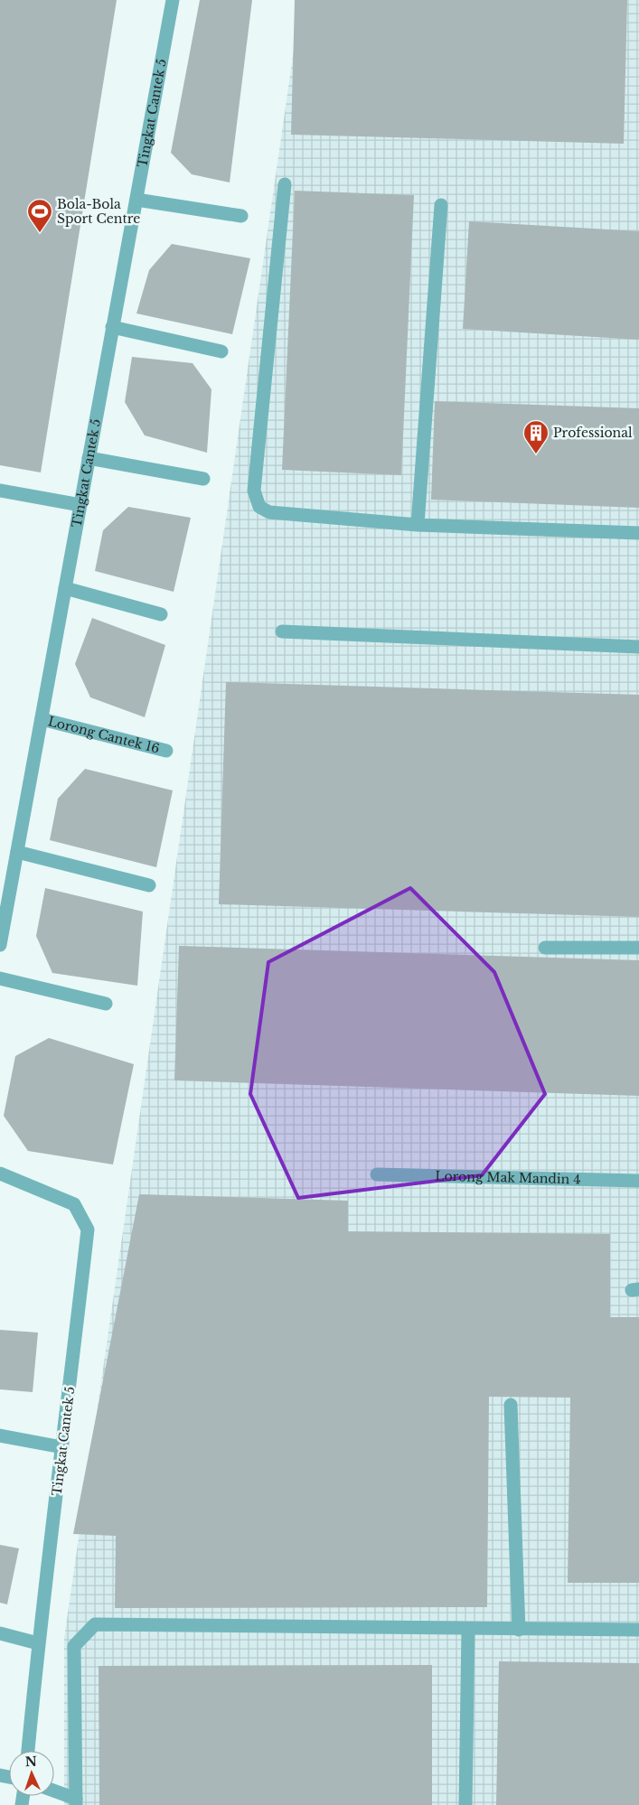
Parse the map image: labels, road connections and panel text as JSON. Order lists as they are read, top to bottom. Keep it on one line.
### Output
{"streets":{"street":["Tingkat Cantek 5","Lorong Cantek 16","Lorong Mak Mandin 4"]},"crossings":[["Tingkat Cantek 5","Lorong Cantek 16"]],"places":{"sports":["Bola-Bola Sport Centre"],"building":["Professional"]},"north":"top"}
